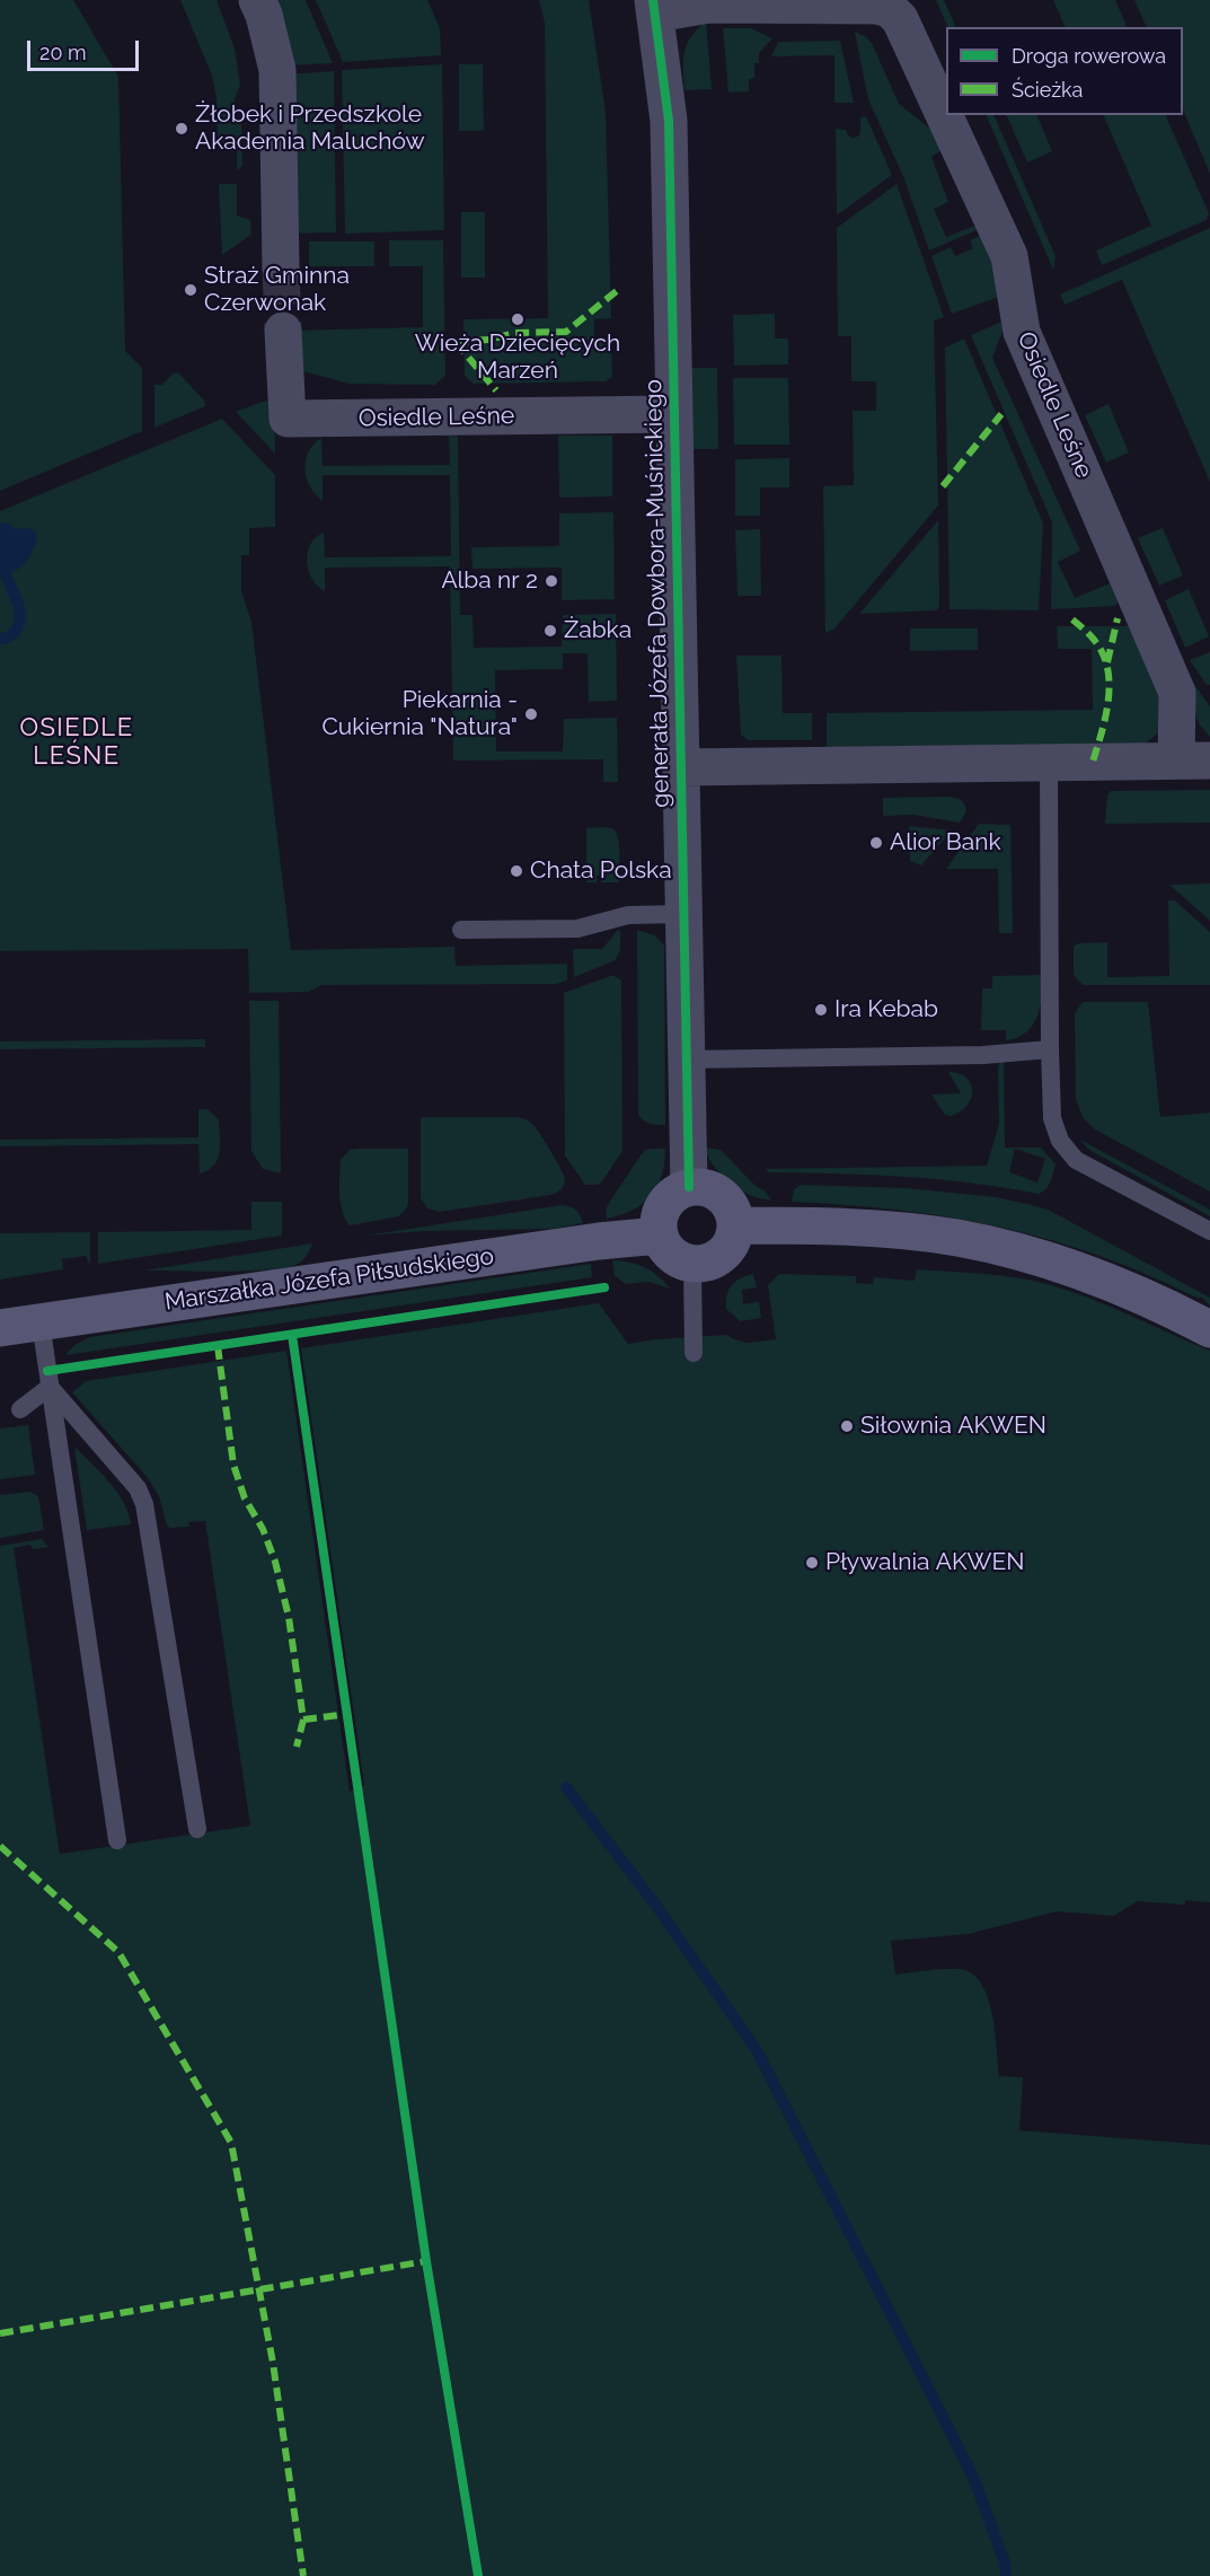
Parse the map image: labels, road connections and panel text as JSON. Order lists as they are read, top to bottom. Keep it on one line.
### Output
{"streets":{"street":["Osiedle Leśne","generała Józefa Dowbora-Muśnickiego","Marszałka Józefa Piłsudskiego"]},"crossings":[["Osiedle Leśne","generała Józefa Dowbora-Muśnickiego"],["generała Józefa Dowbora-Muśnickiego","Marszałka Józefa Piłsudskiego"]],"districts":["OSIEDLE LEŚNE"],"places":["Żłobek i Przedszkole Akademia Maluchów","Straż Gminna Czerwonak","Wieża Dziecięcych Marzeń","Alba nr 2","Żabka","Piekarnia - Cukiernia \"Natura\"","Alior Bank","Chata Polska","Ira Kebab","Siłownia AKWEN","Pływalnia AKWEN"],"legend":["Droga rowerowa","Ścieżka"],"scale_bar":"20 m"}
